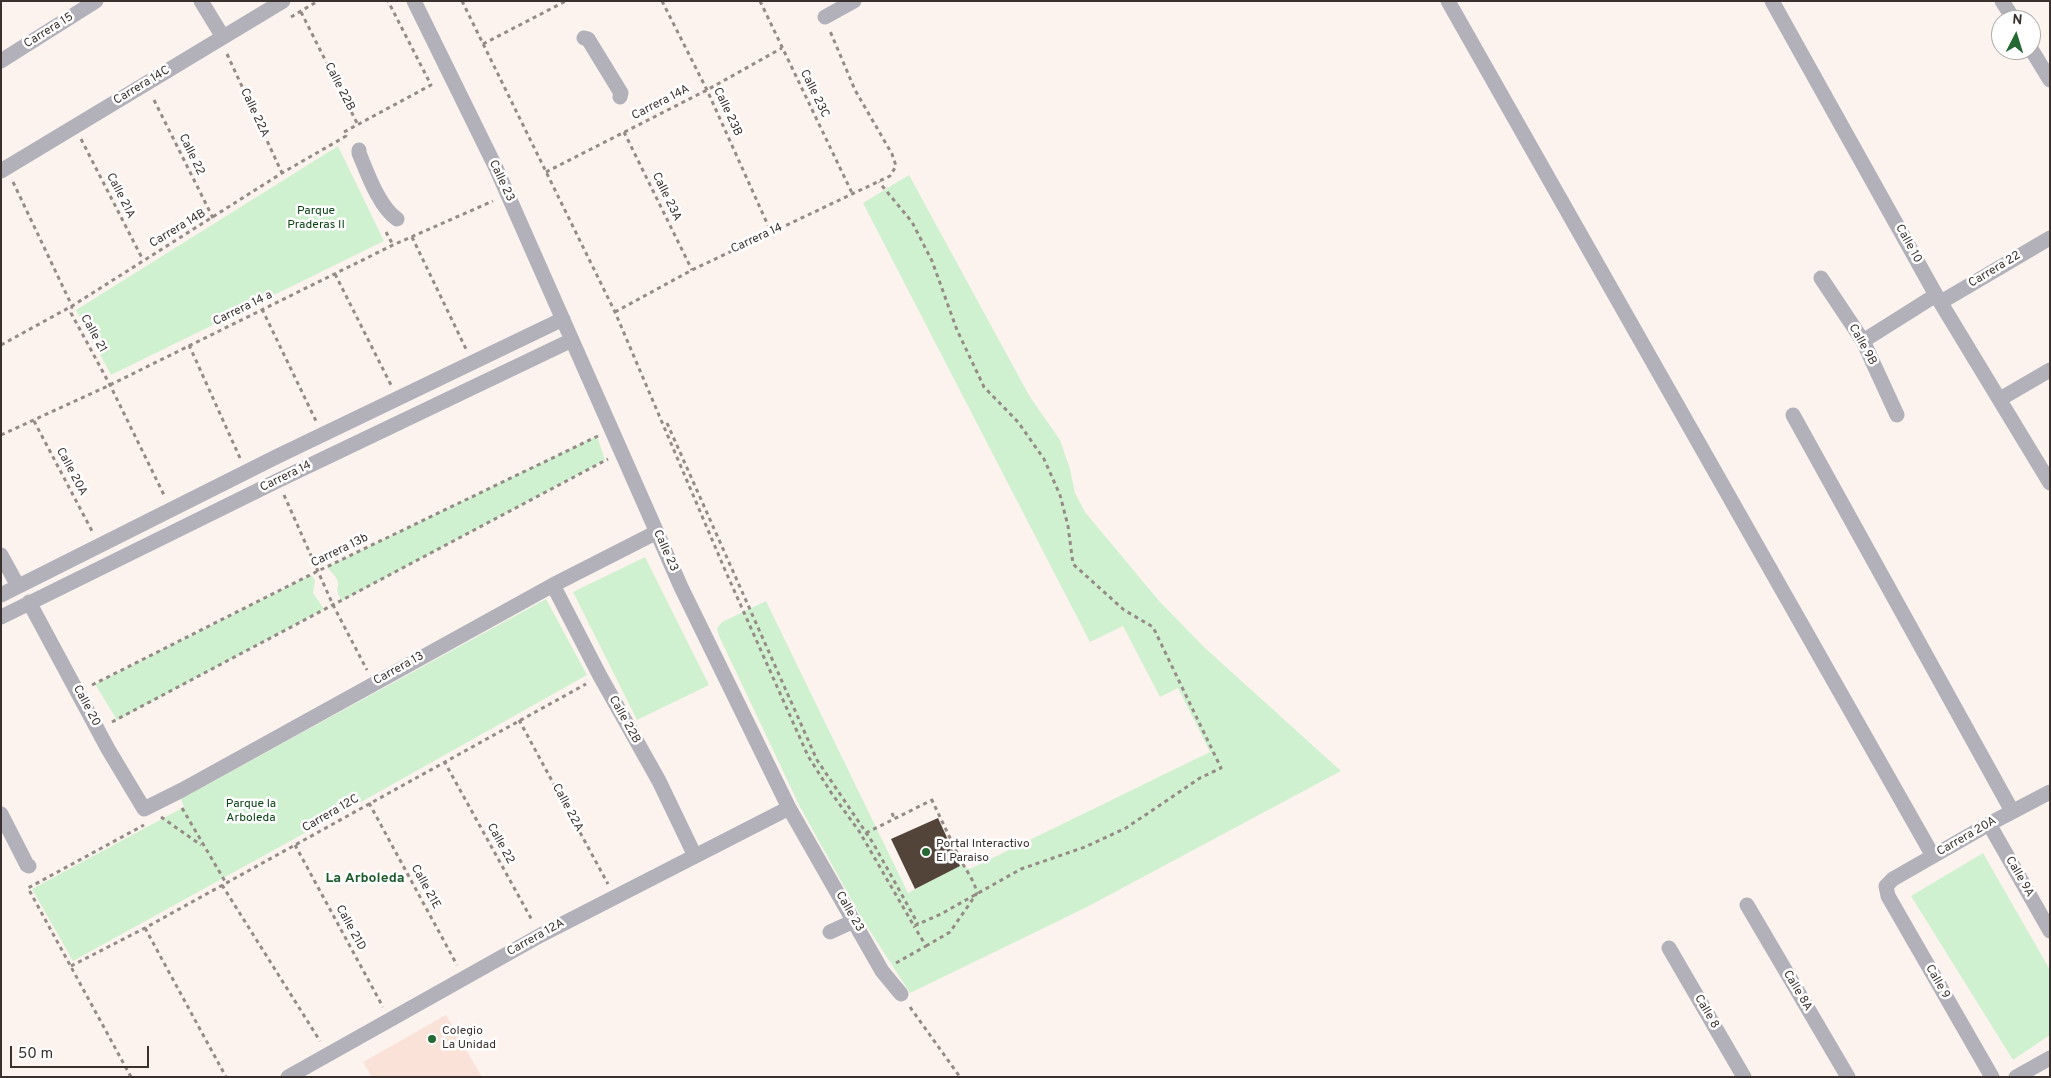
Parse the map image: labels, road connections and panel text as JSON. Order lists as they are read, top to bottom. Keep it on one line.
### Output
{"streets":{"street":["Carrera 15","Carrera 14C","Calle 22B","Calle 23","Carrera 14","Calle 10","Carrera 22","Calle 9B","Carrera 13","Calle 20","Carrera 20A","Calle 9A","Carrera 12A","Calle 9","Calle 8A","Calle 8"],"path":["Calle 23C","Carrera 14A","Calle 23B","Calle 22A","Calle 22","Calle 21A","Calle 23A","Carrera 14B","Carrera 14 a","Calle 21","Calle 20A","Carrera 13b","Carrera 12C","Calle 21E","Calle 21D"]},"crossings":[["Carrera 14C","Calle 21"],["Calle 22B","Carrera 14B"],["Calle 22B","Carrera 13"],["Calle 22B","Carrera 12C"],["Calle 22B","Carrera 12A"],["Calle 23C","Carrera 14A"],["Calle 23C","Carrera 14"],["Carrera 14A","Calle 23B"],["Carrera 14A","Calle 23A"],["Calle 23B","Carrera 14"],["Calle 22A","Carrera 14B"],["Calle 22A","Carrera 12C"],["Calle 22A","Carrera 12A"],["Calle 22","Carrera 14B"],["Calle 22","Carrera 12C"],["Calle 22","Carrera 12A"],["Calle 23","Carrera 14"],["Calle 23","Carrera 13b"],["Calle 23","Carrera 13"],["Calle 23","Carrera 12A"],["Calle 21A","Carrera 14B"],["Calle 23A","Carrera 14"],["Carrera 14B","Calle 21"],["Carrera 14","Calle 20"],["Calle 10","Carrera 22"],["Carrera 22","Calle 9B"],["Carrera 14 a","Calle 21"],["Carrera 14 a","Calle 20A"],["Carrera 13b","Calle 20"],["Carrera 13","Calle 20"],["Carrera 12C","Calle 21E"],["Carrera 12C","Calle 21D"],["Carrera 20A","Calle 9A"],["Carrera 20A","Calle 9"],["Calle 21E","Carrera 12A"],["Calle 21D","Carrera 12A"]],"districts":["La Arboleda"],"parks":["Parque Praderas II","Parque la Arboleda"],"places":["Portal Interactivo El Paraiso","Colegio La Unidad"],"scale_bar":"50 m","north":"top"}
